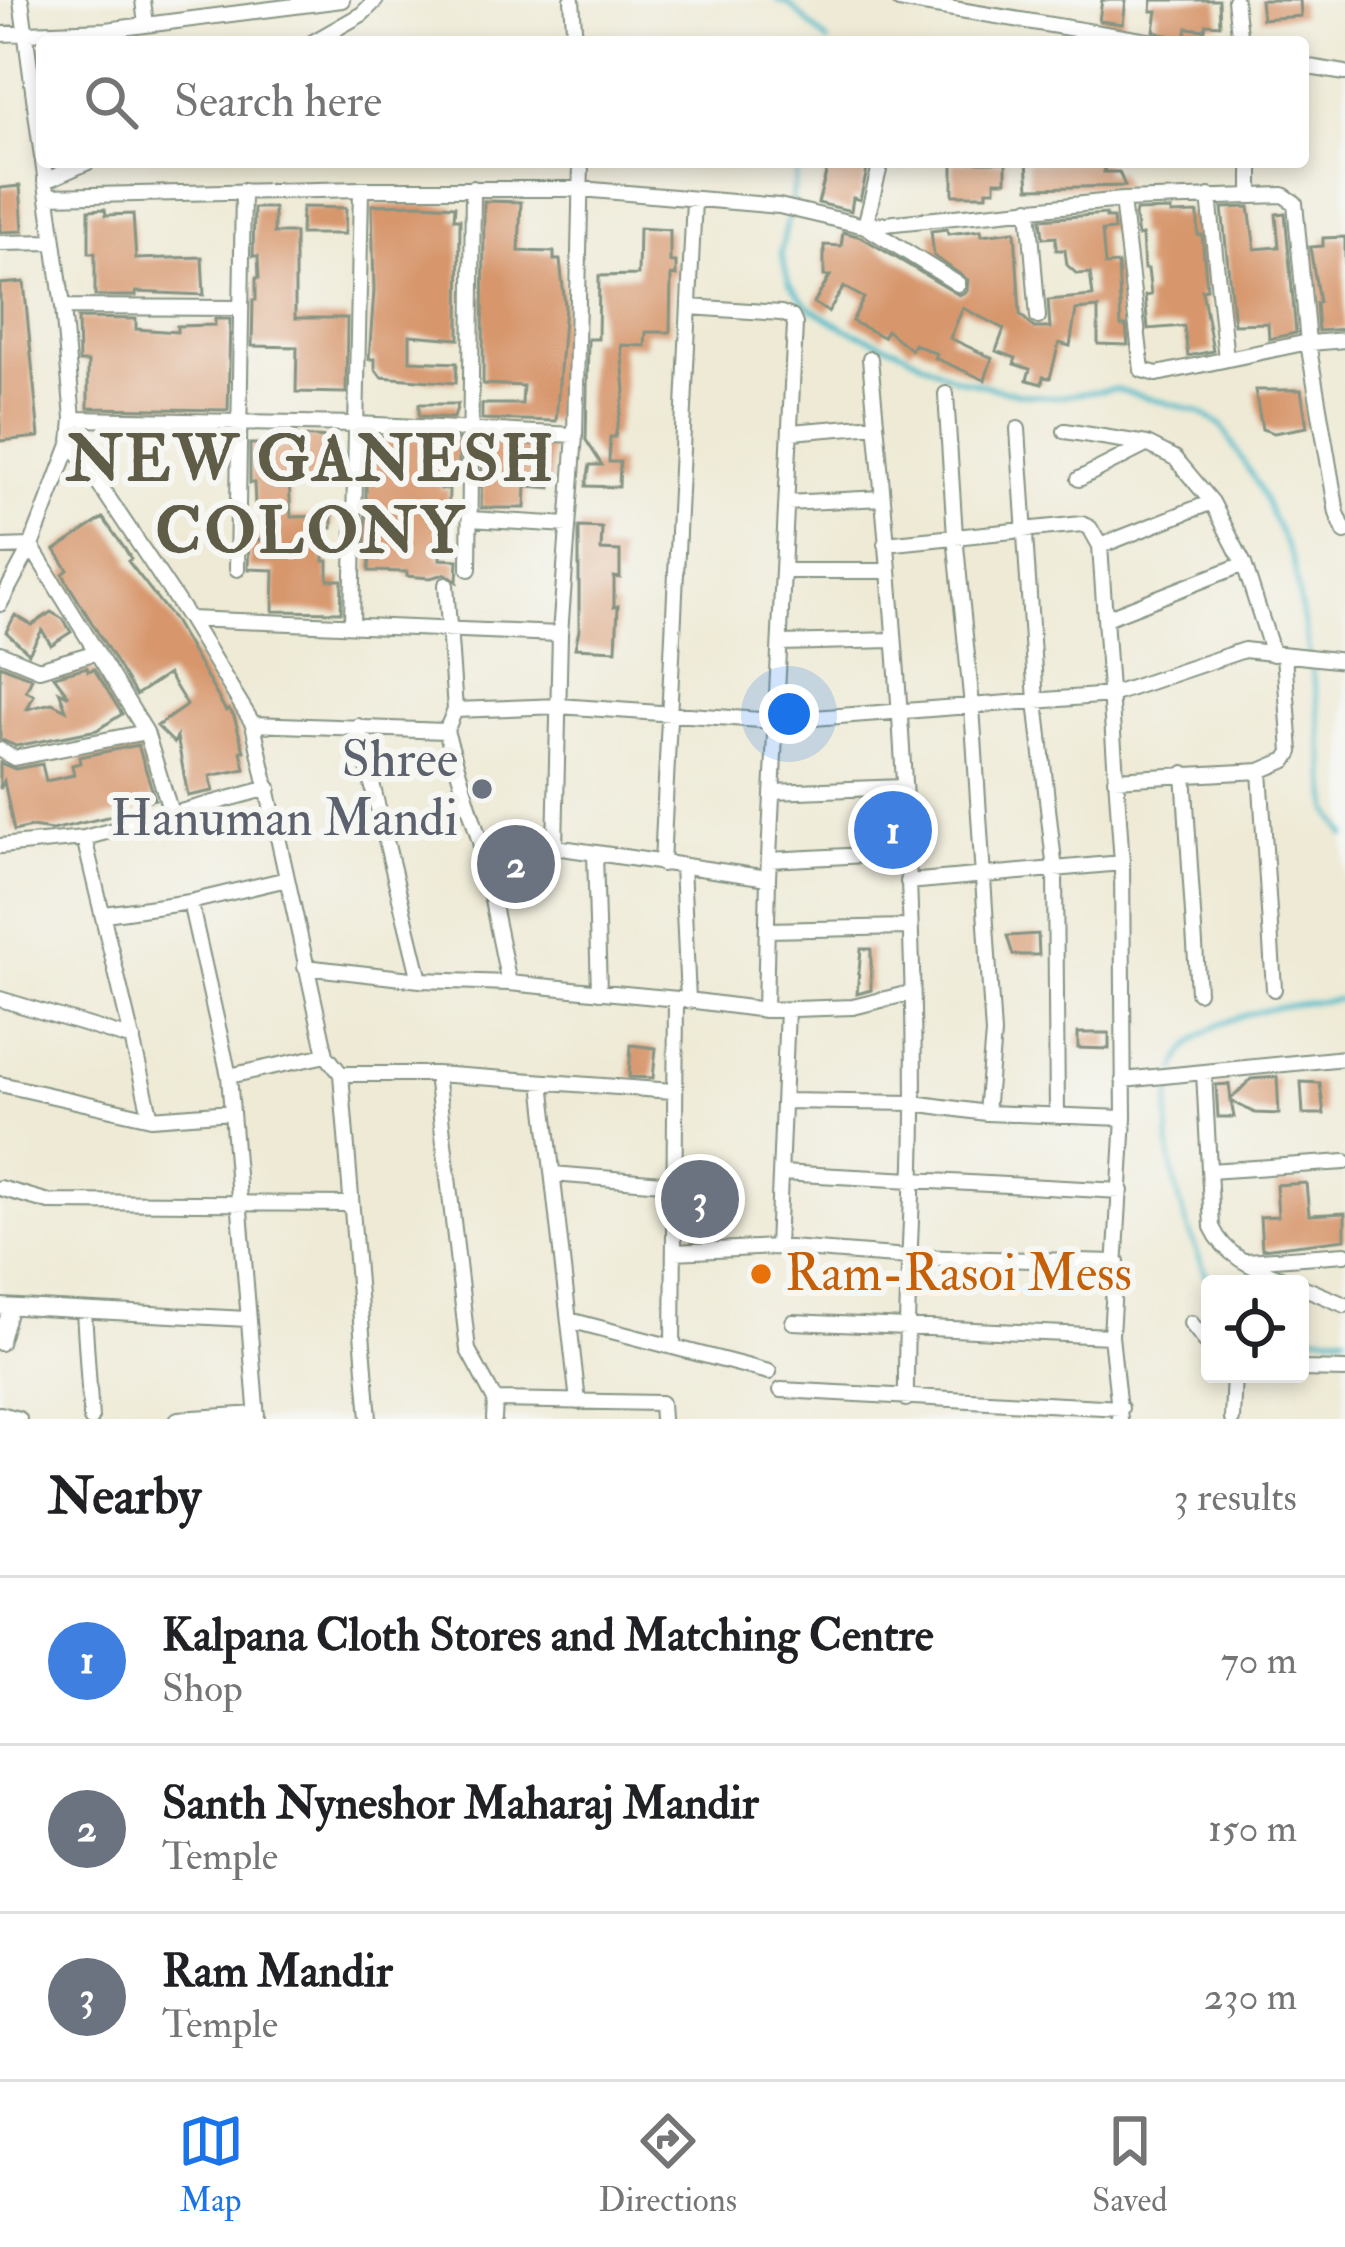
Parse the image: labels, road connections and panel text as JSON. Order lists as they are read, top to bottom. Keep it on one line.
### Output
{"districts":["NEW GANESH COLONY"],"places":["Shree Hanuman Mandi","Ram-Rasoi Mess"],"page":{"search":"Search here","pins":["1","2","3"],"heading":["Nearby","3 results"],"list":[{"mark":"1","name":"Kalpana Cloth Stores and Matching Centre","note":"Shop","value":"70 m"},{"mark":"2","name":"Santh Nyneshor Maharaj Mandir","note":"Temple","value":"150 m"},{"mark":"3","name":"Ram Mandir","note":"Temple","value":"230 m"}],"nav":["Map","Directions","Saved"]}}
